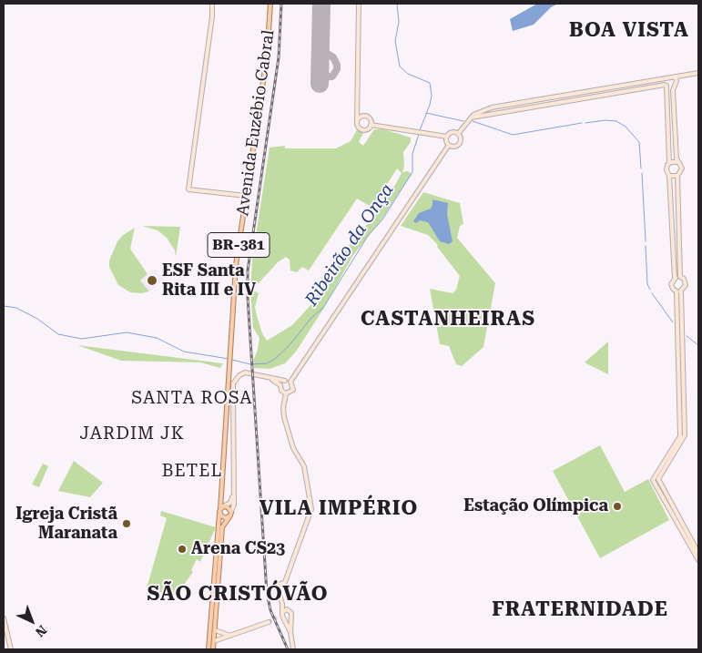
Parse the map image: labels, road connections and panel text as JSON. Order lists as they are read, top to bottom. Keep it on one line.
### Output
{"streets":{"main road":["Avenida Euzébio Cabral","BR-381"]},"crossings":[["Avenida Euzébio Cabral","BR-381"]],"districts":["BOA VISTA","CASTANHEIRAS","SANTA ROSA","JARDIM JK","BETEL","VILA IMPÉRIO","SÃO CRISTÓVÃO","FRATERNIDADE"],"water":["Ribeirão da Onça"],"places":["ESF Santa Rita III e IV","Estação Olímpica","Igreja Cristã Maranata","Arena CS23"],"north":"bottom right"}
